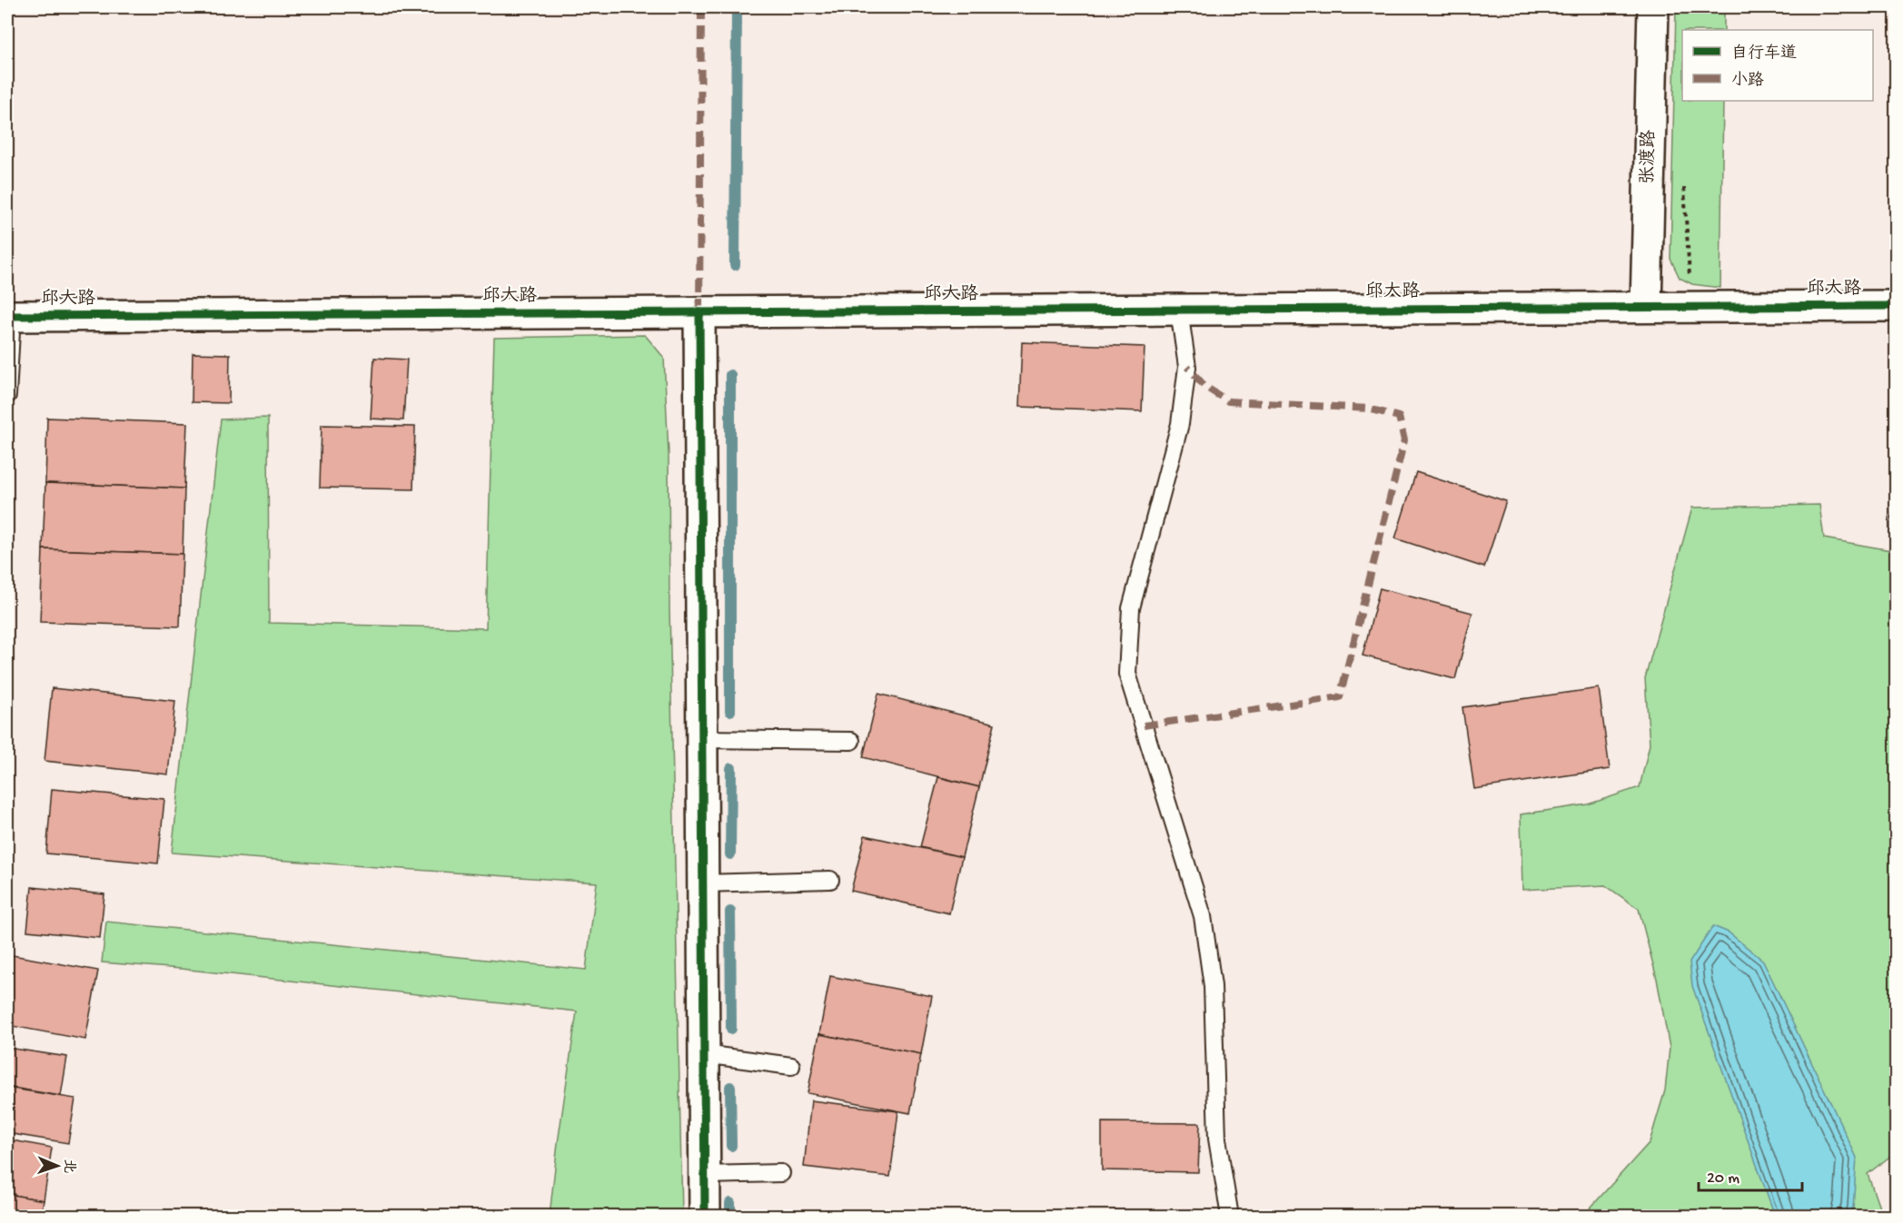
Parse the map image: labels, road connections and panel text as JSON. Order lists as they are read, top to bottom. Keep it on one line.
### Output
{"streets":{"street":["张渡路","邱大路"]},"crossings":[["张渡路","邱大路"]],"legend":["自行车道","小路"],"scale_bar":"20 m","north":"right"}
